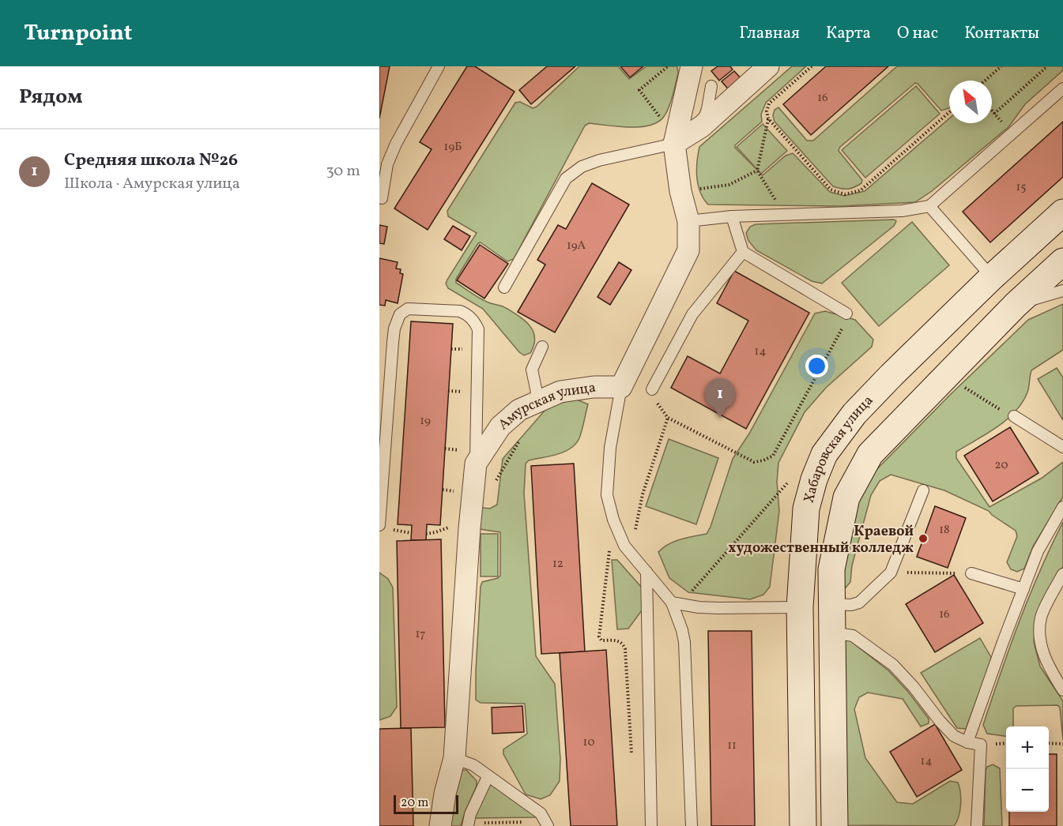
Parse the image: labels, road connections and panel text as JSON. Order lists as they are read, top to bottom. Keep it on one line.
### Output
{"streets":{"main road":["Хабаровская улица"],"street":["Амурская улица"]},"places":["Краевой художественный колледж"],"house_numbers":["16","19Б","15","19А","14","19","20","18","12","16","17","10","11","14"],"scale_bar":"20 m","north":"top left","page":{"header":"Turnpoint","nav":["Главная","Карта","О нас","Контакты"],"heading":"Рядом","list":[{"mark":"1","name":"Средняя школа №26","note":"Школа · Амурская улица","value":"30 m"}],"pins":"1","map_buttons":["+","−"],"scale":"20 m"}}
